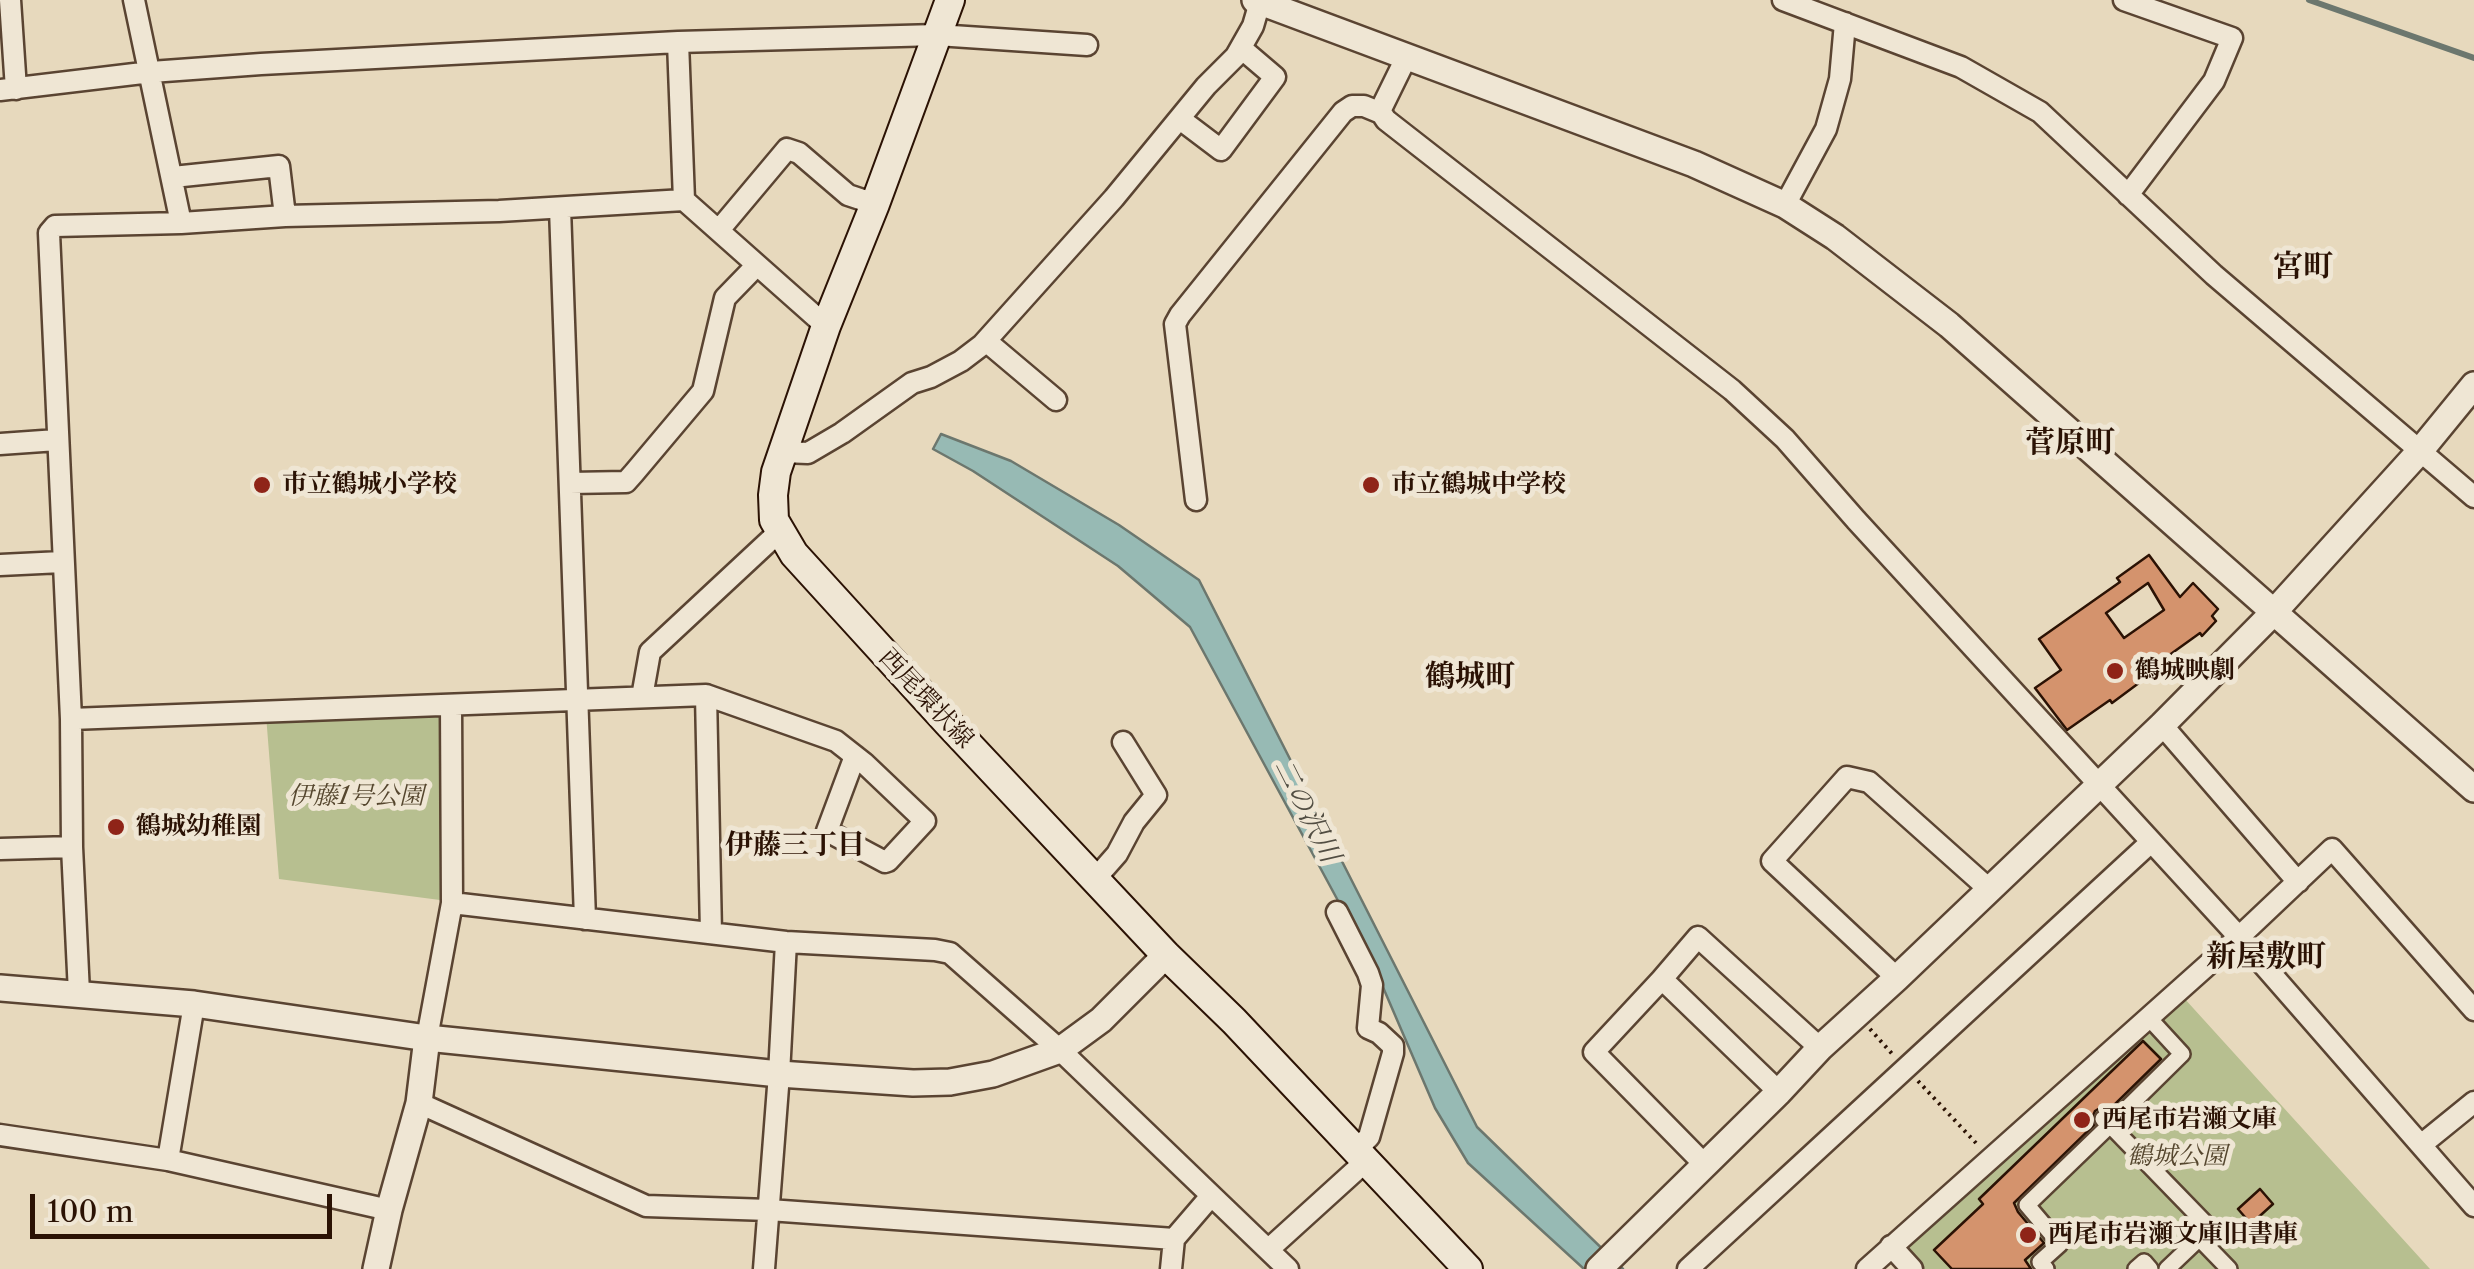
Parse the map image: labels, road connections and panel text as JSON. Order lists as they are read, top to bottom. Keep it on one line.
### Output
{"streets":{"main road":["西尾環状線"]},"districts":["宮町","菅原町","鶴城町","伊藤三丁目","新屋敷町"],"water":["二の沢川"],"parks":["伊藤1号公園","鶴城公園"],"places":["市立鶴城小学校","市立鶴城中学校","鶴城映劇","鶴城幼稚園","西尾市岩瀬文庫","西尾市岩瀬文庫旧書庫"],"scale_bar":"100 m"}
